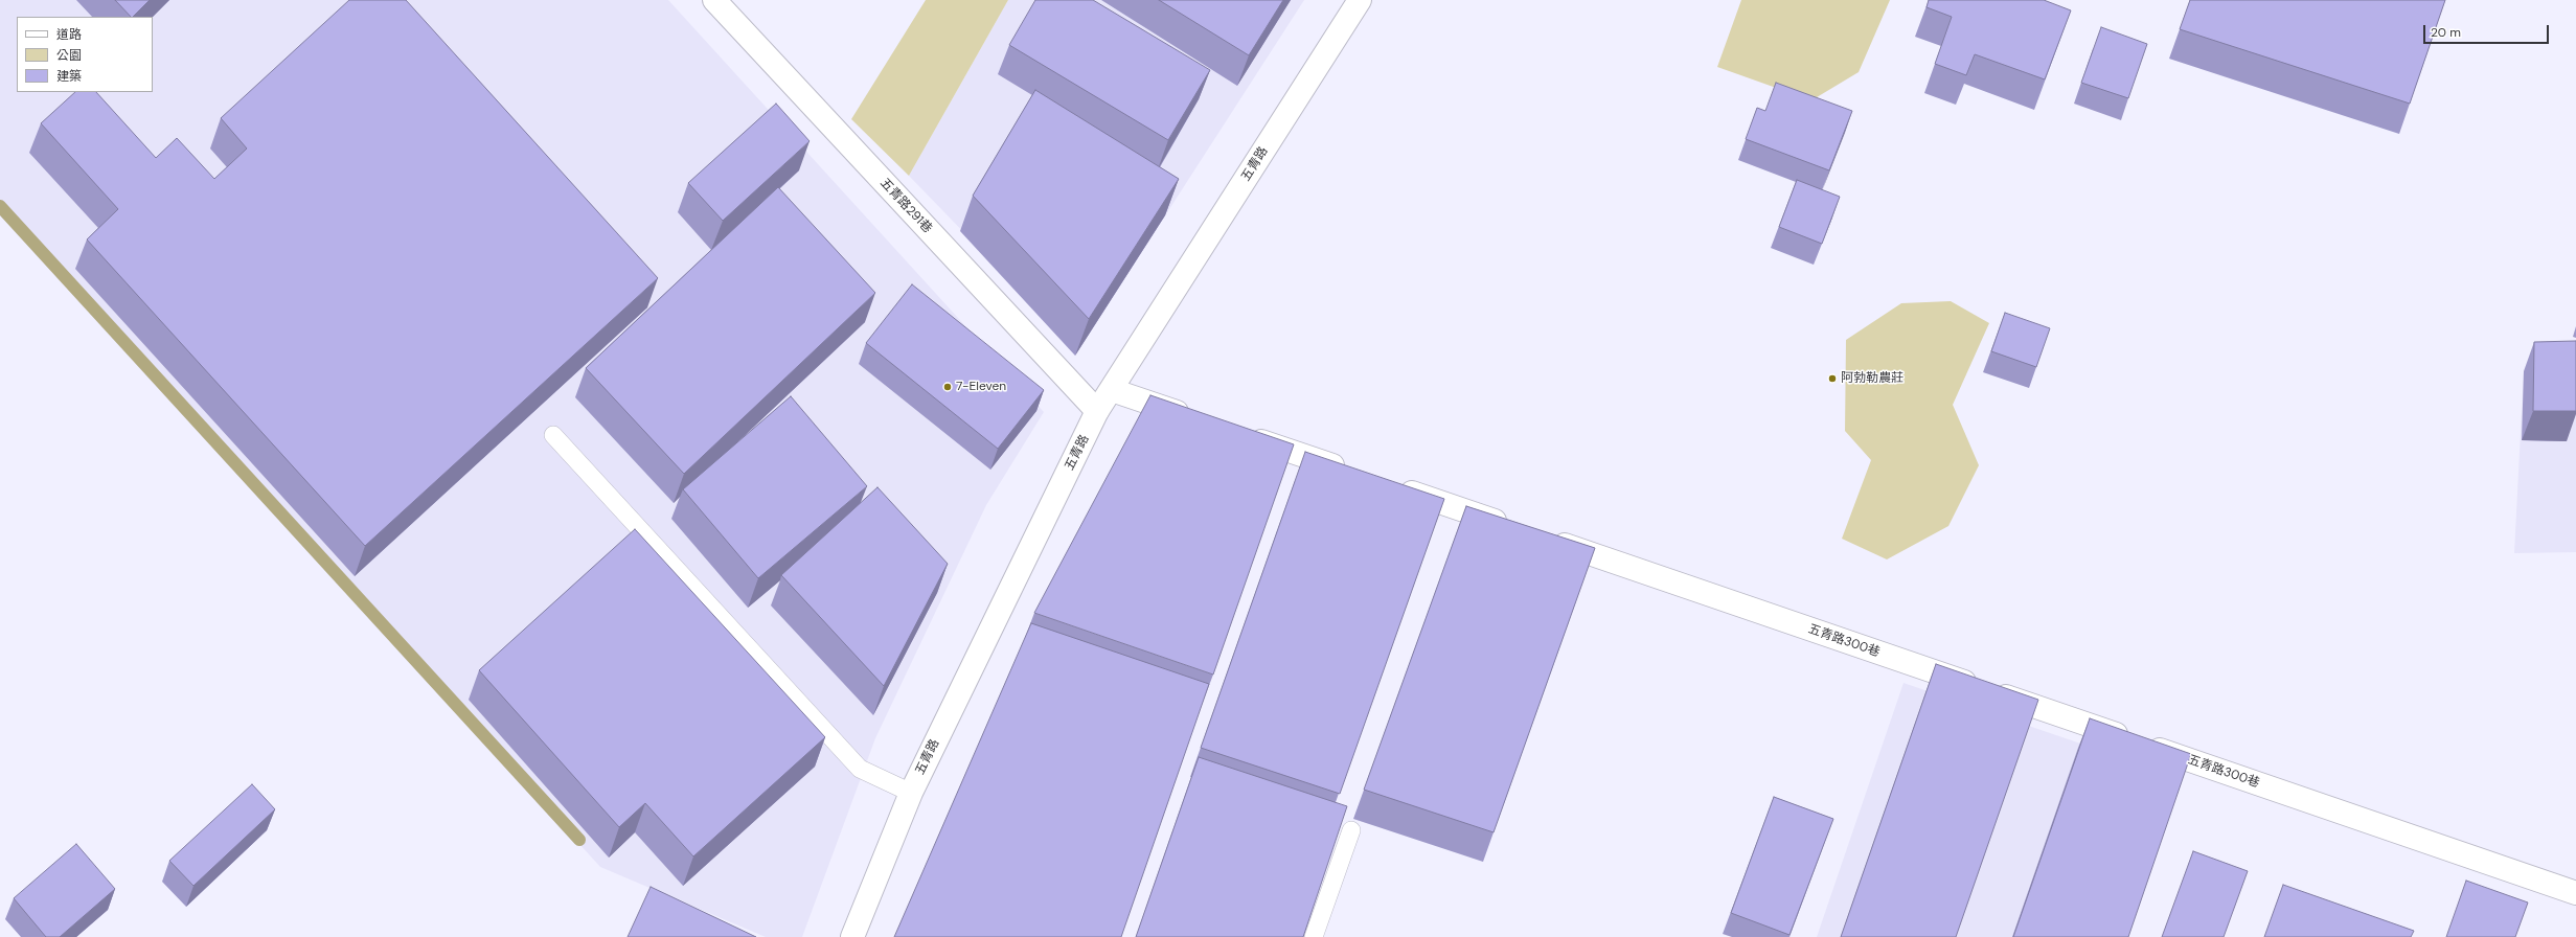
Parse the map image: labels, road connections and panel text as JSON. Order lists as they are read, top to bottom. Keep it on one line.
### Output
{"streets":{"street":["五青路","五青路291巷","五青路300巷"]},"crossings":[["五青路","五青路291巷"]],"places":["阿勃勒農莊","7-Eleven"],"legend":["道路","公園","建築"],"scale_bar":"20 m"}
